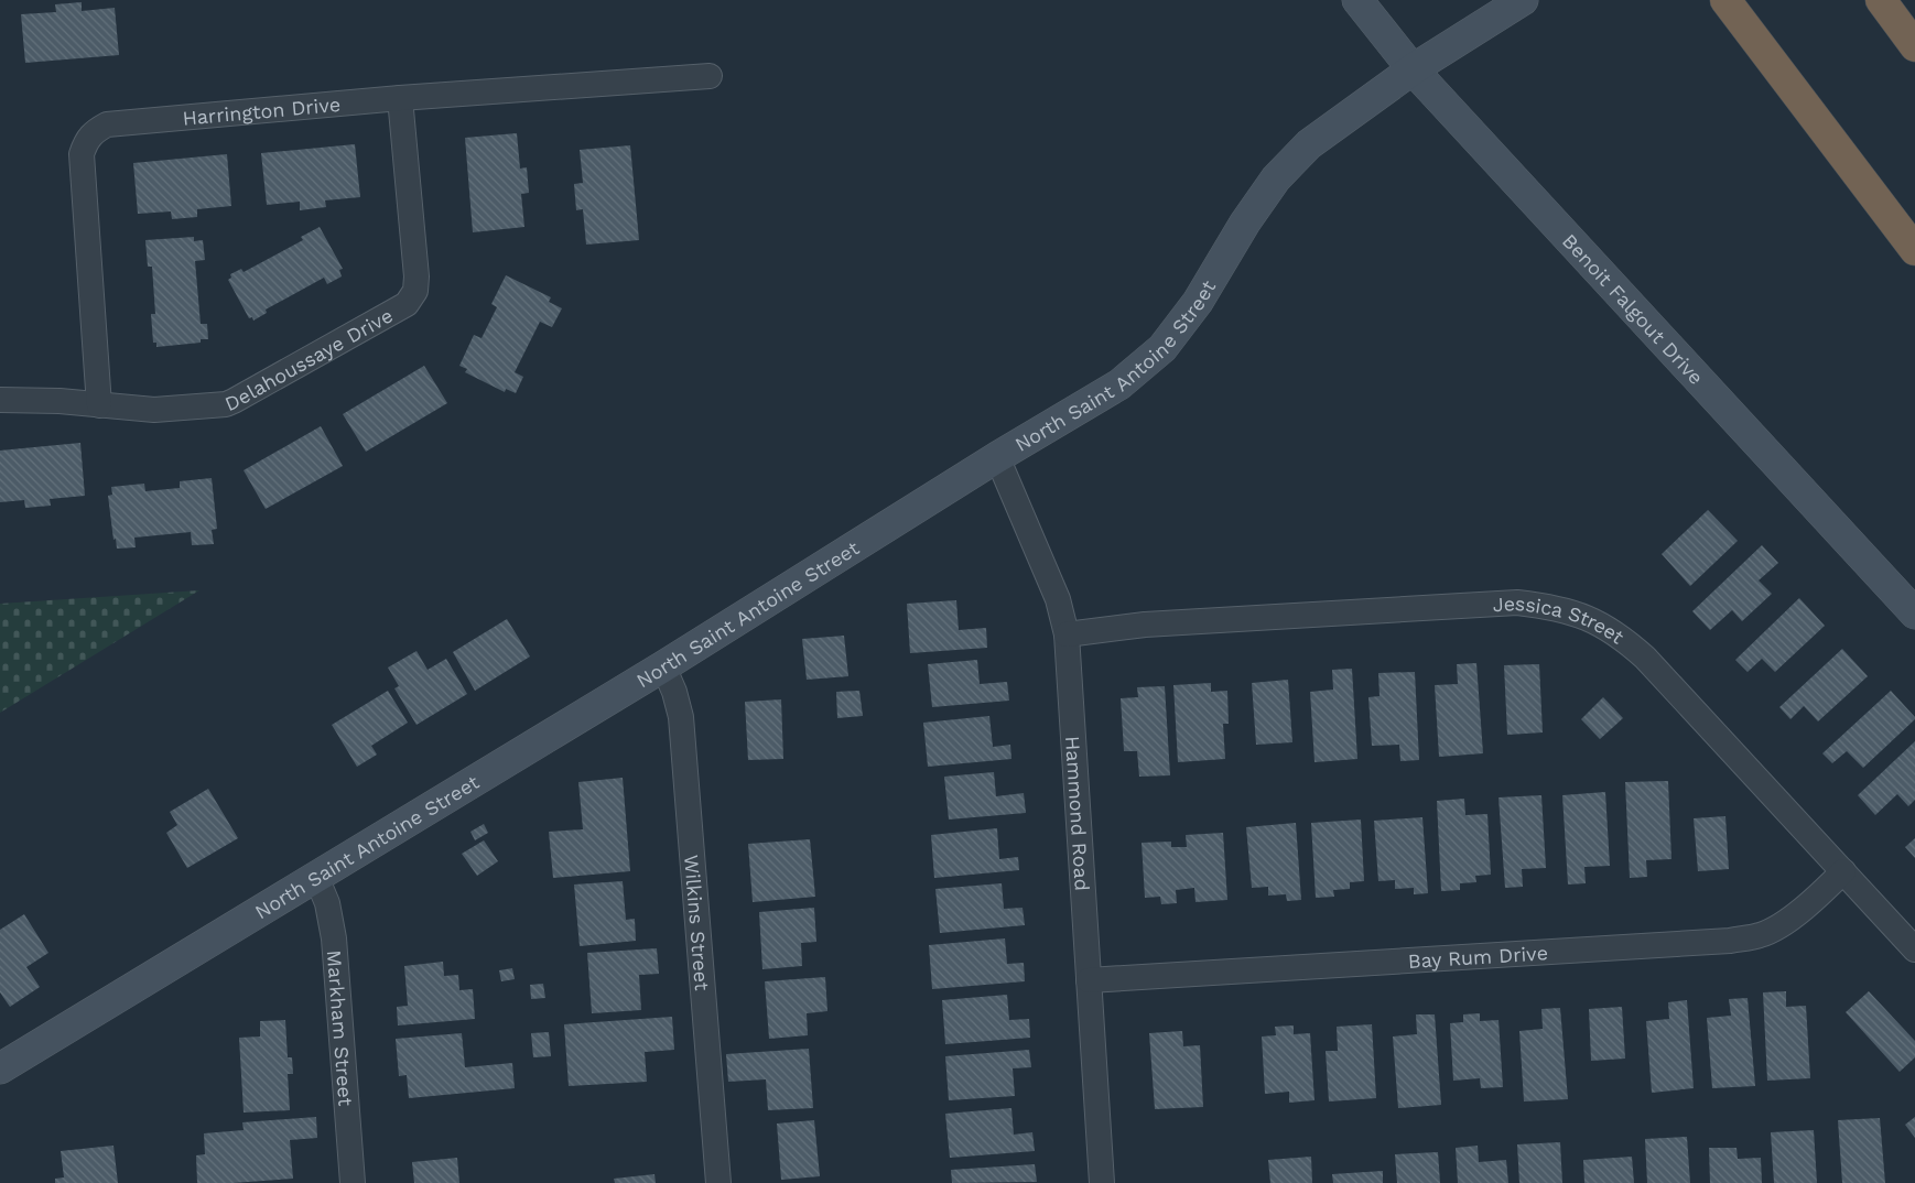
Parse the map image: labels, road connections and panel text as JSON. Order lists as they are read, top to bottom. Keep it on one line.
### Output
{"streets":{"street":["Harrington Drive","Benoit Falgout Drive","Delahoussaye Drive","North Saint Antoine Street","Jessica Street","Hammond Road","Wilkins Street","Bay Rum Drive","Markham Street"]},"crossings":[["Harrington Drive","Delahoussaye Drive"],["Benoit Falgout Drive","North Saint Antoine Street"],["North Saint Antoine Street","Hammond Road"],["North Saint Antoine Street","Wilkins Street"],["North Saint Antoine Street","Markham Street"],["Jessica Street","Hammond Road"],["Jessica Street","Bay Rum Drive"],["Hammond Road","Bay Rum Drive"]]}
